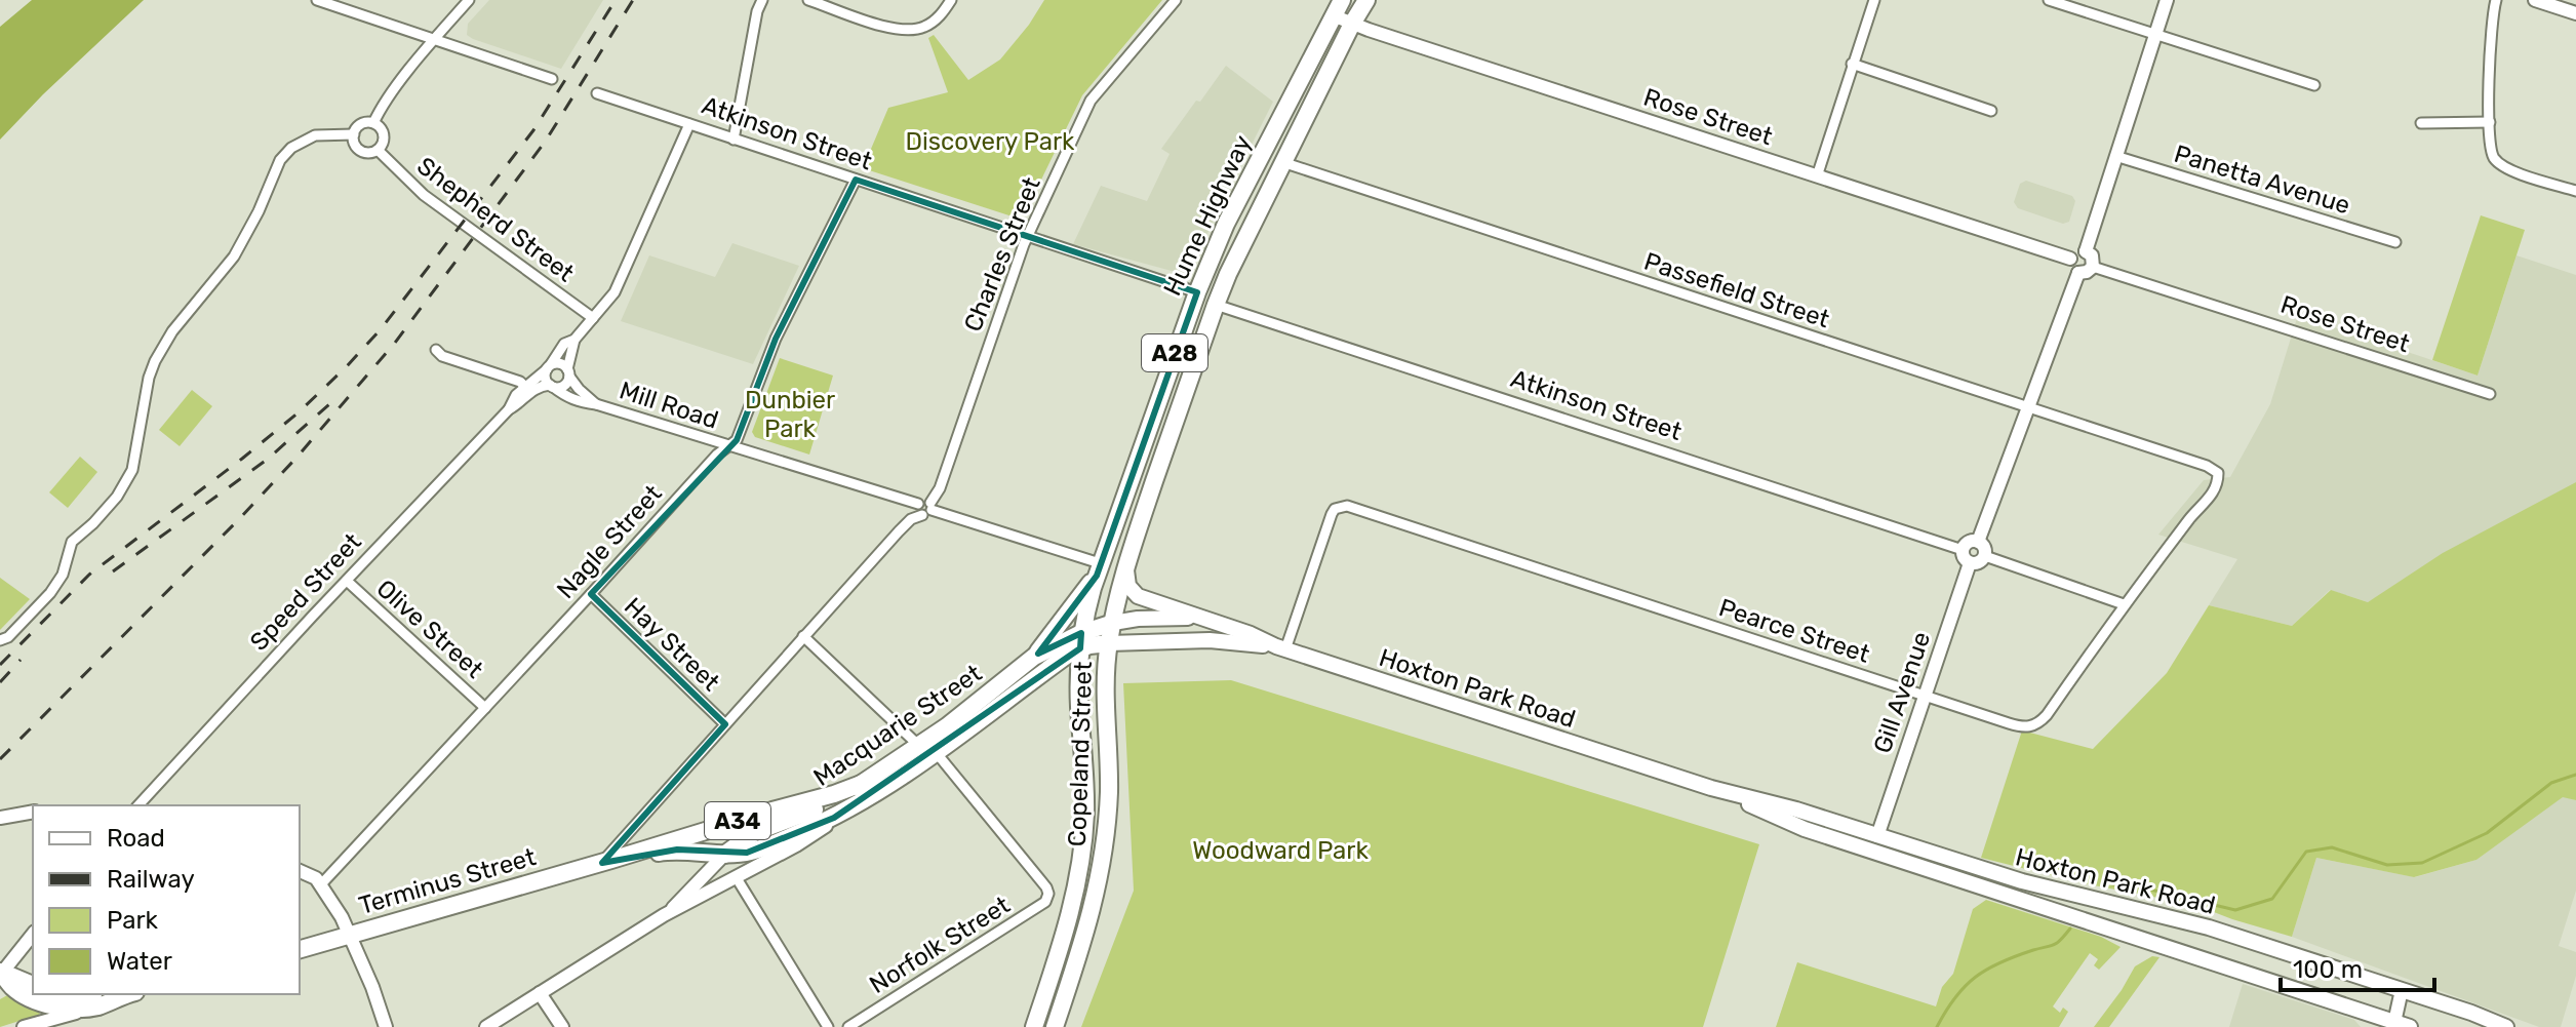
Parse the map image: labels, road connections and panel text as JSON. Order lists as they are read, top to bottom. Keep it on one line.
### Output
{"streets":{"highway":["Hume Highway","A28","Macquarie Street","Copeland Street","A34","Terminus Street"],"main road":["Hoxton Park Road"],"street":["Rose Street","Atkinson Street","Panetta Avenue","Shepherd Street","Charles Street","Passefield Street","Mill Road","Nagle Street","Speed Street","Olive Street","Pearce Street","Hay Street","Gill Avenue","Norfolk Street"]},"crossings":[["Rose Street","Hume Highway"],["Atkinson Street","Hume Highway"],["Atkinson Street","Charles Street"],["Atkinson Street","Nagle Street"],["Atkinson Street","Speed Street"],["Atkinson Street","Gill Avenue"],["Hume Highway","Passefield Street"],["Hume Highway","Hoxton Park Road"],["Hume Highway","Macquarie Street"],["Hume Highway","Copeland Street"],["Hume Highway","A34"],["Shepherd Street","Speed Street"],["Charles Street","Mill Road"],["Charles Street","Hay Street"],["Charles Street","Terminus Street"],["Passefield Street","Pearce Street"],["Mill Road","Nagle Street"],["Mill Road","Speed Street"],["Nagle Street","Olive Street"],["Nagle Street","Hay Street"],["Speed Street","Olive Street"],["Pearce Street","Hoxton Park Road"],["Pearce Street","Gill Avenue"],["Hoxton Park Road","Gill Avenue"],["Hoxton Park Road","Copeland Street"],["Hoxton Park Road","A34"],["Macquarie Street","Copeland Street"],["Macquarie Street","A34"],["Macquarie Street","Terminus Street"],["Macquarie Street","Norfolk Street"],["Copeland Street","A34"]],"parks":["Discovery Park","Dunbier Park","Woodward Park"],"legend":["Road","Railway","Park","Water"],"scale_bar":"100 m"}
